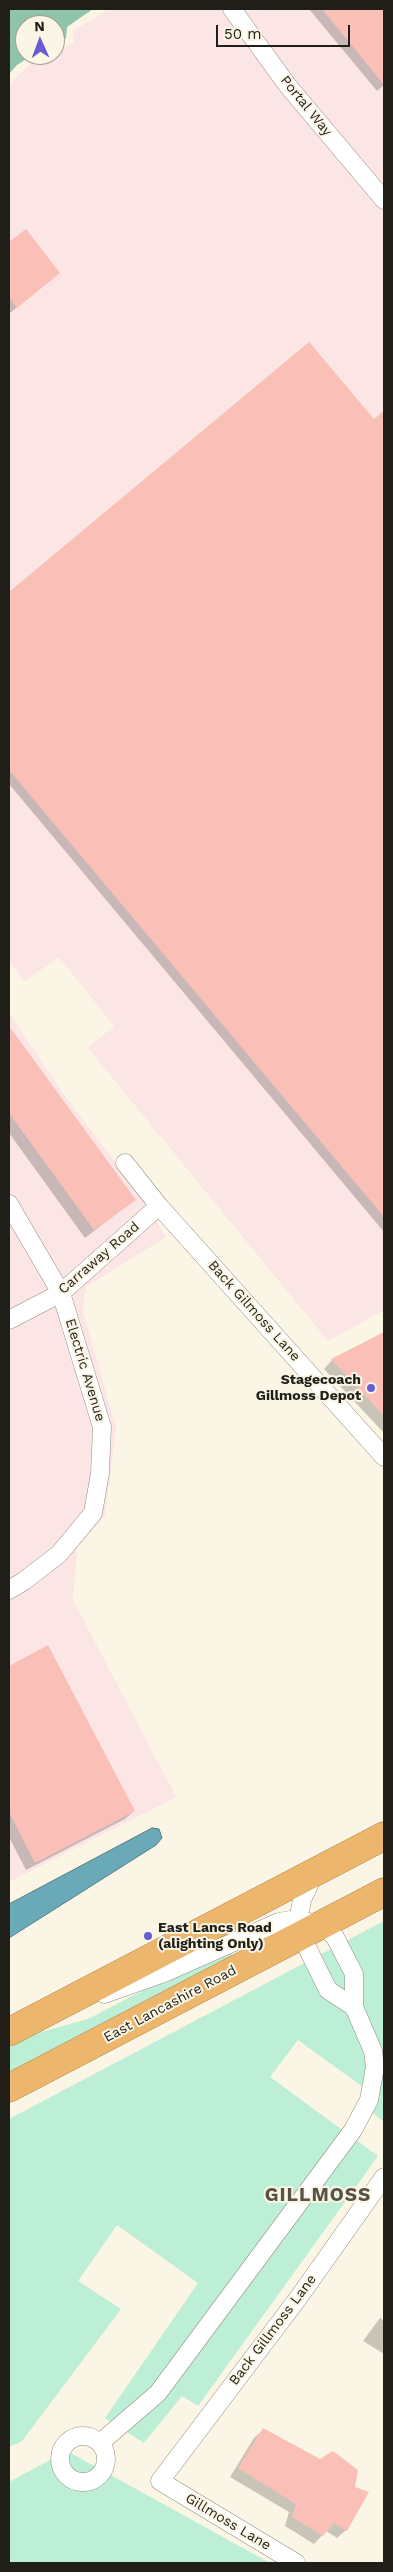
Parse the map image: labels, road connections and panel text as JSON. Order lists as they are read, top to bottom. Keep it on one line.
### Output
{"streets":{"highway":["East Lancashire Road"],"street":["Portal Way","Carraway Road","Back Gilmoss Lane","Electric Avenue","Back Gillmoss Lane","Gillmoss Lane"]},"crossings":[["Carraway Road","Back Gilmoss Lane"],["Carraway Road","Electric Avenue"],["Back Gillmoss Lane","Gillmoss Lane"]],"districts":["GILLMOSS"],"places":["Stagecoach Gillmoss Depot","East Lancs Road (alighting Only)"],"scale_bar":"50 m","north":"top"}
